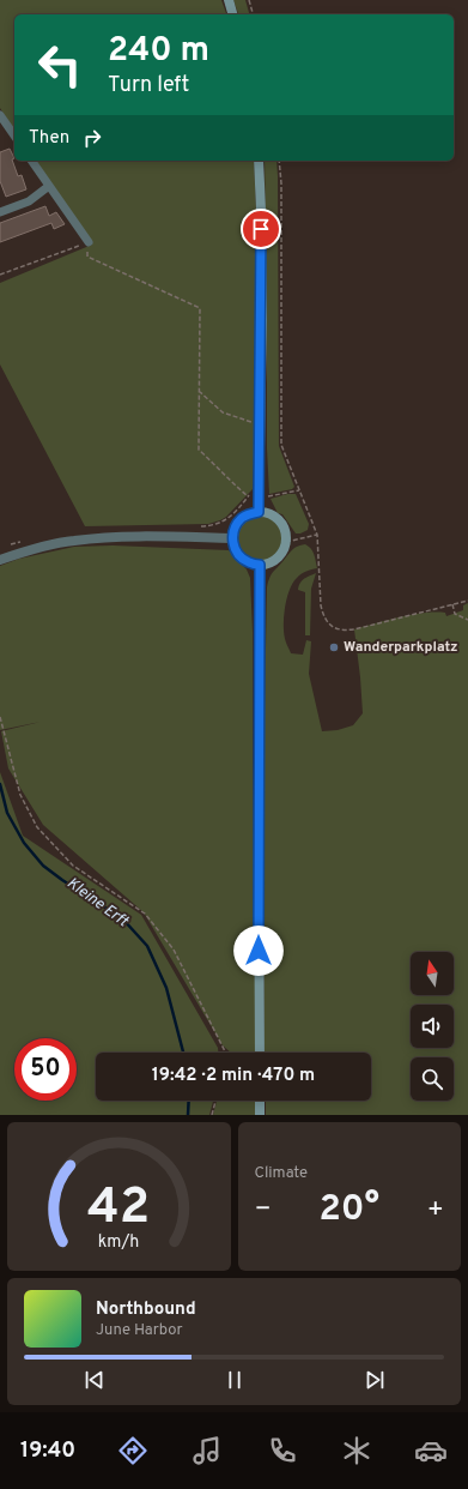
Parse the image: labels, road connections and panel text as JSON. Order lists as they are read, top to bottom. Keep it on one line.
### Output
{"water":["Kleine Erft"],"places":["Wanderparkplatz"],"north":"top","page":{"turn":["240 m","Turn left"],"then":"Then","limit":"50","trip":"19:42 · 2 min · 470 m","tile":"Climate","heat":["−","20°","+"],"song":["Northbound","June Harbor"],"tabs":"19:40","gauge":["42","km/h"]}}
